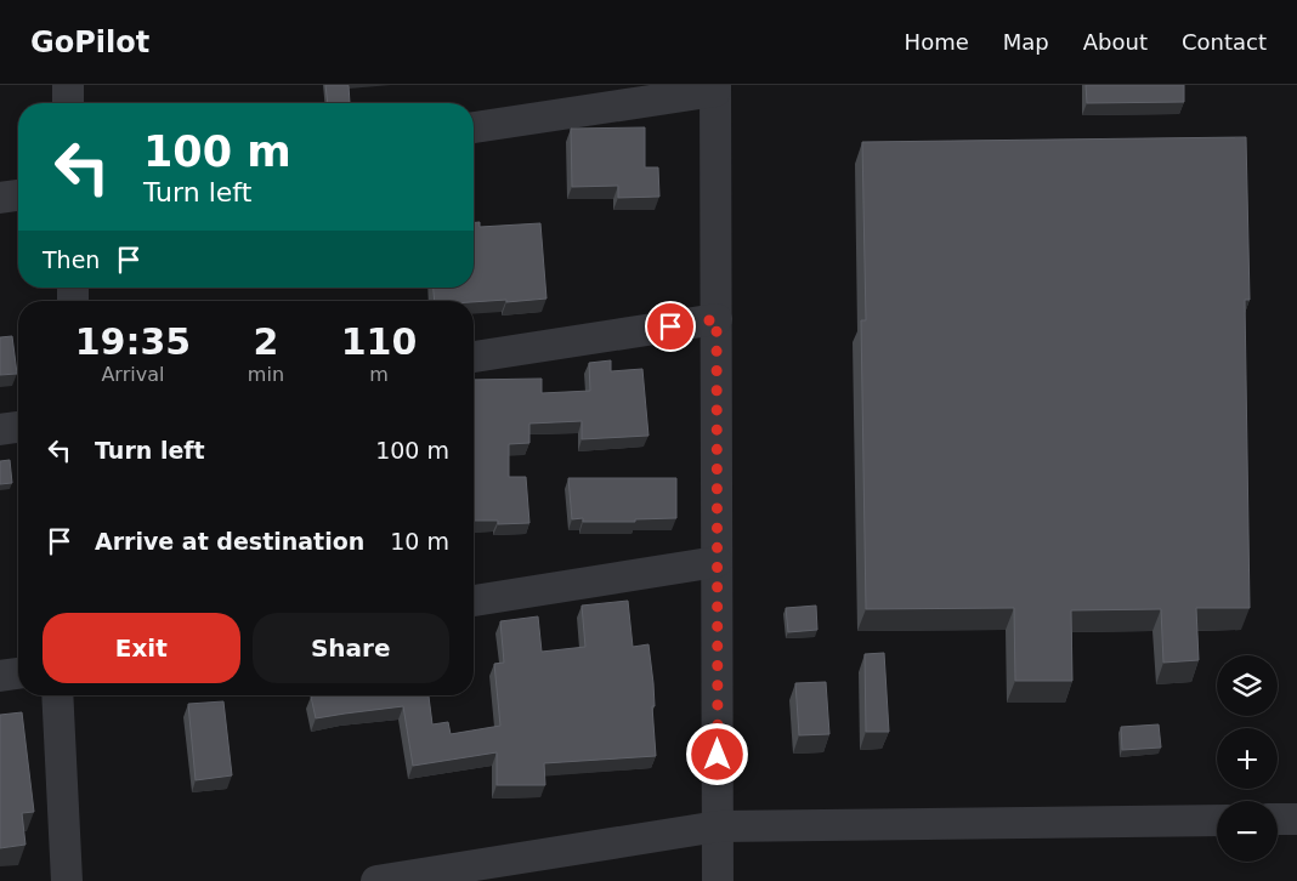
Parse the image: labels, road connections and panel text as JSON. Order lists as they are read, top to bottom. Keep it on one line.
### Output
{"page":{"header":"GoPilot","nav":["Home","Map","About","Contact"],"turn":["100 m","Turn left"],"then":"Then","eta":["19:35","Arrival","2","min","110","m"],"list":[{"name":"Turn left","value":"100 m"},{"name":"Arrive at destination","value":"10 m"}],"buttons":["Exit","Share"],"map_buttons":["+","−"]}}
